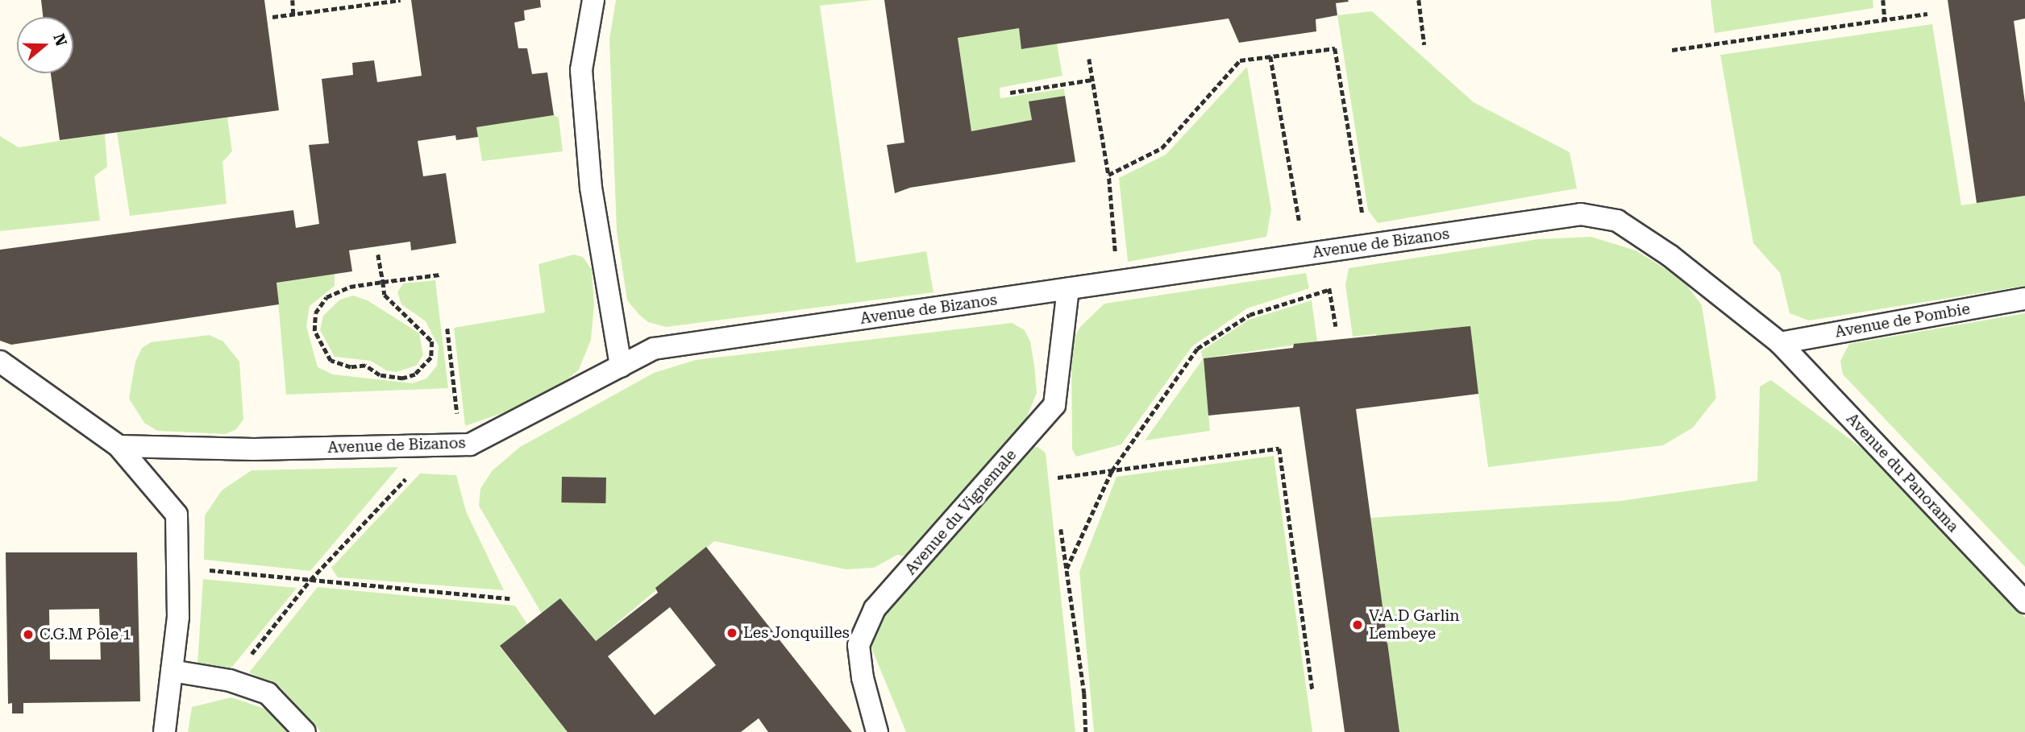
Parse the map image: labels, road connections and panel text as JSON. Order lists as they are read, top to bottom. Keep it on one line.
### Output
{"streets":{"lane":["Avenue de Bizanos","Avenue de Pombie","Avenue du Panorama","Avenue du Vignemale"]},"crossings":[["Avenue de Bizanos","Avenue de Pombie"],["Avenue de Bizanos","Avenue du Panorama"],["Avenue de Bizanos","Avenue du Vignemale"],["Avenue de Pombie","Avenue du Panorama"]],"places":["V.A.D Garlin Lembeye","Les Jonquilles","C.G.M Pôle 1"],"north":"right"}
